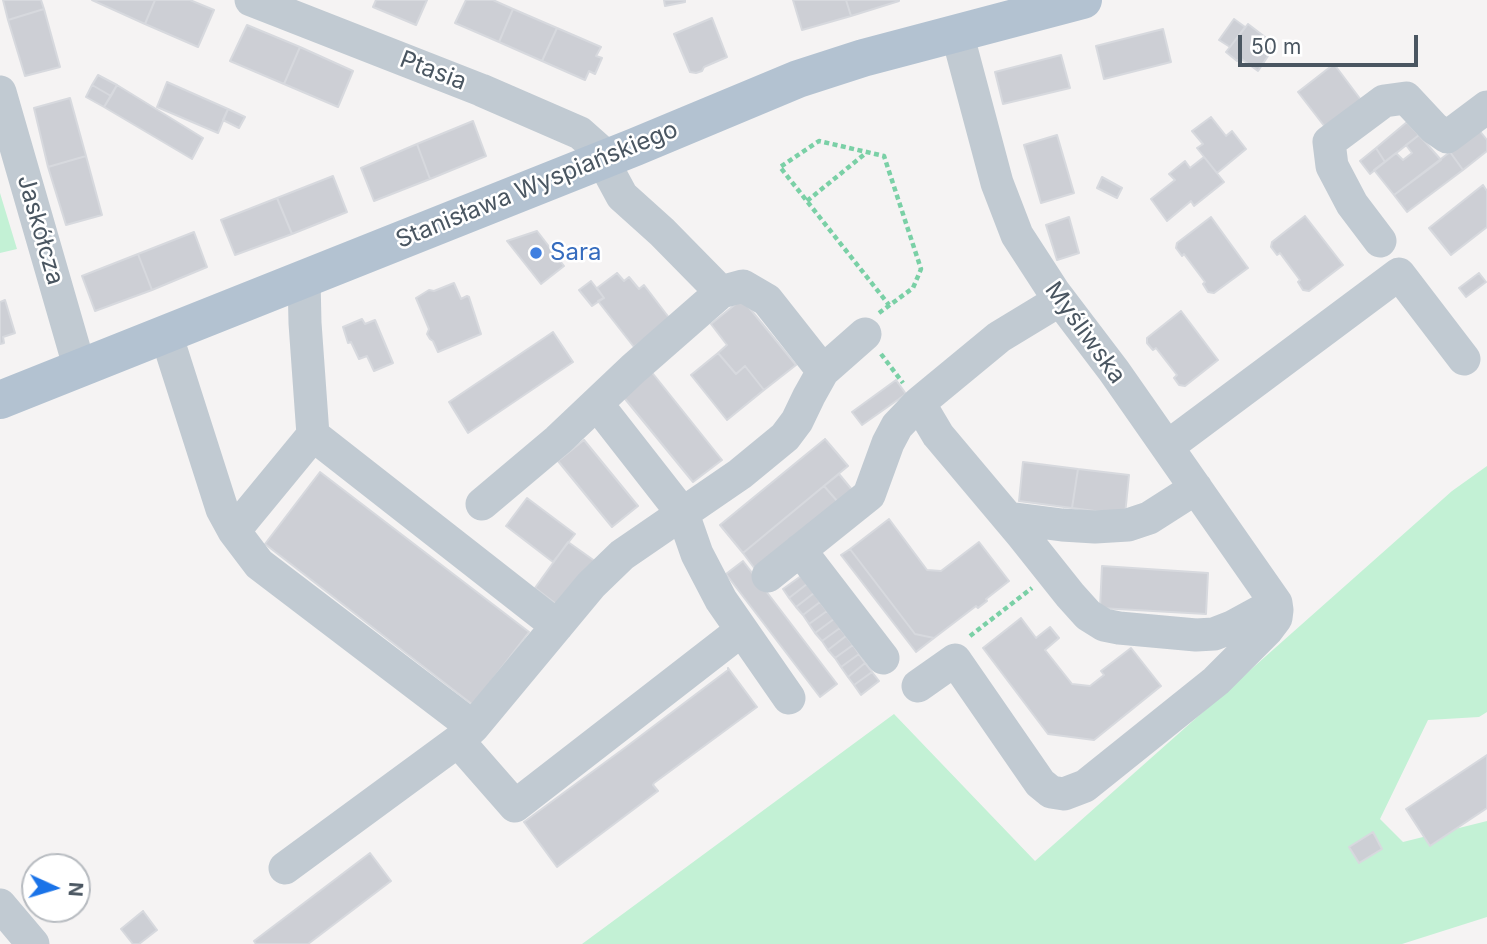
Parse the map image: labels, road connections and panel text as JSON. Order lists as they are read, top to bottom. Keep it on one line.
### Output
{"streets":{"main road":["Stanisława Wyspiańskiego"],"street":["Ptasia","Jaskółcza","Myśliwska"]},"crossings":[["Ptasia","Stanisława Wyspiańskiego"],["Stanisława Wyspiańskiego","Jaskółcza"],["Stanisława Wyspiańskiego","Myśliwska"]],"places":["Sara"],"scale_bar":"50 m","north":"right"}
